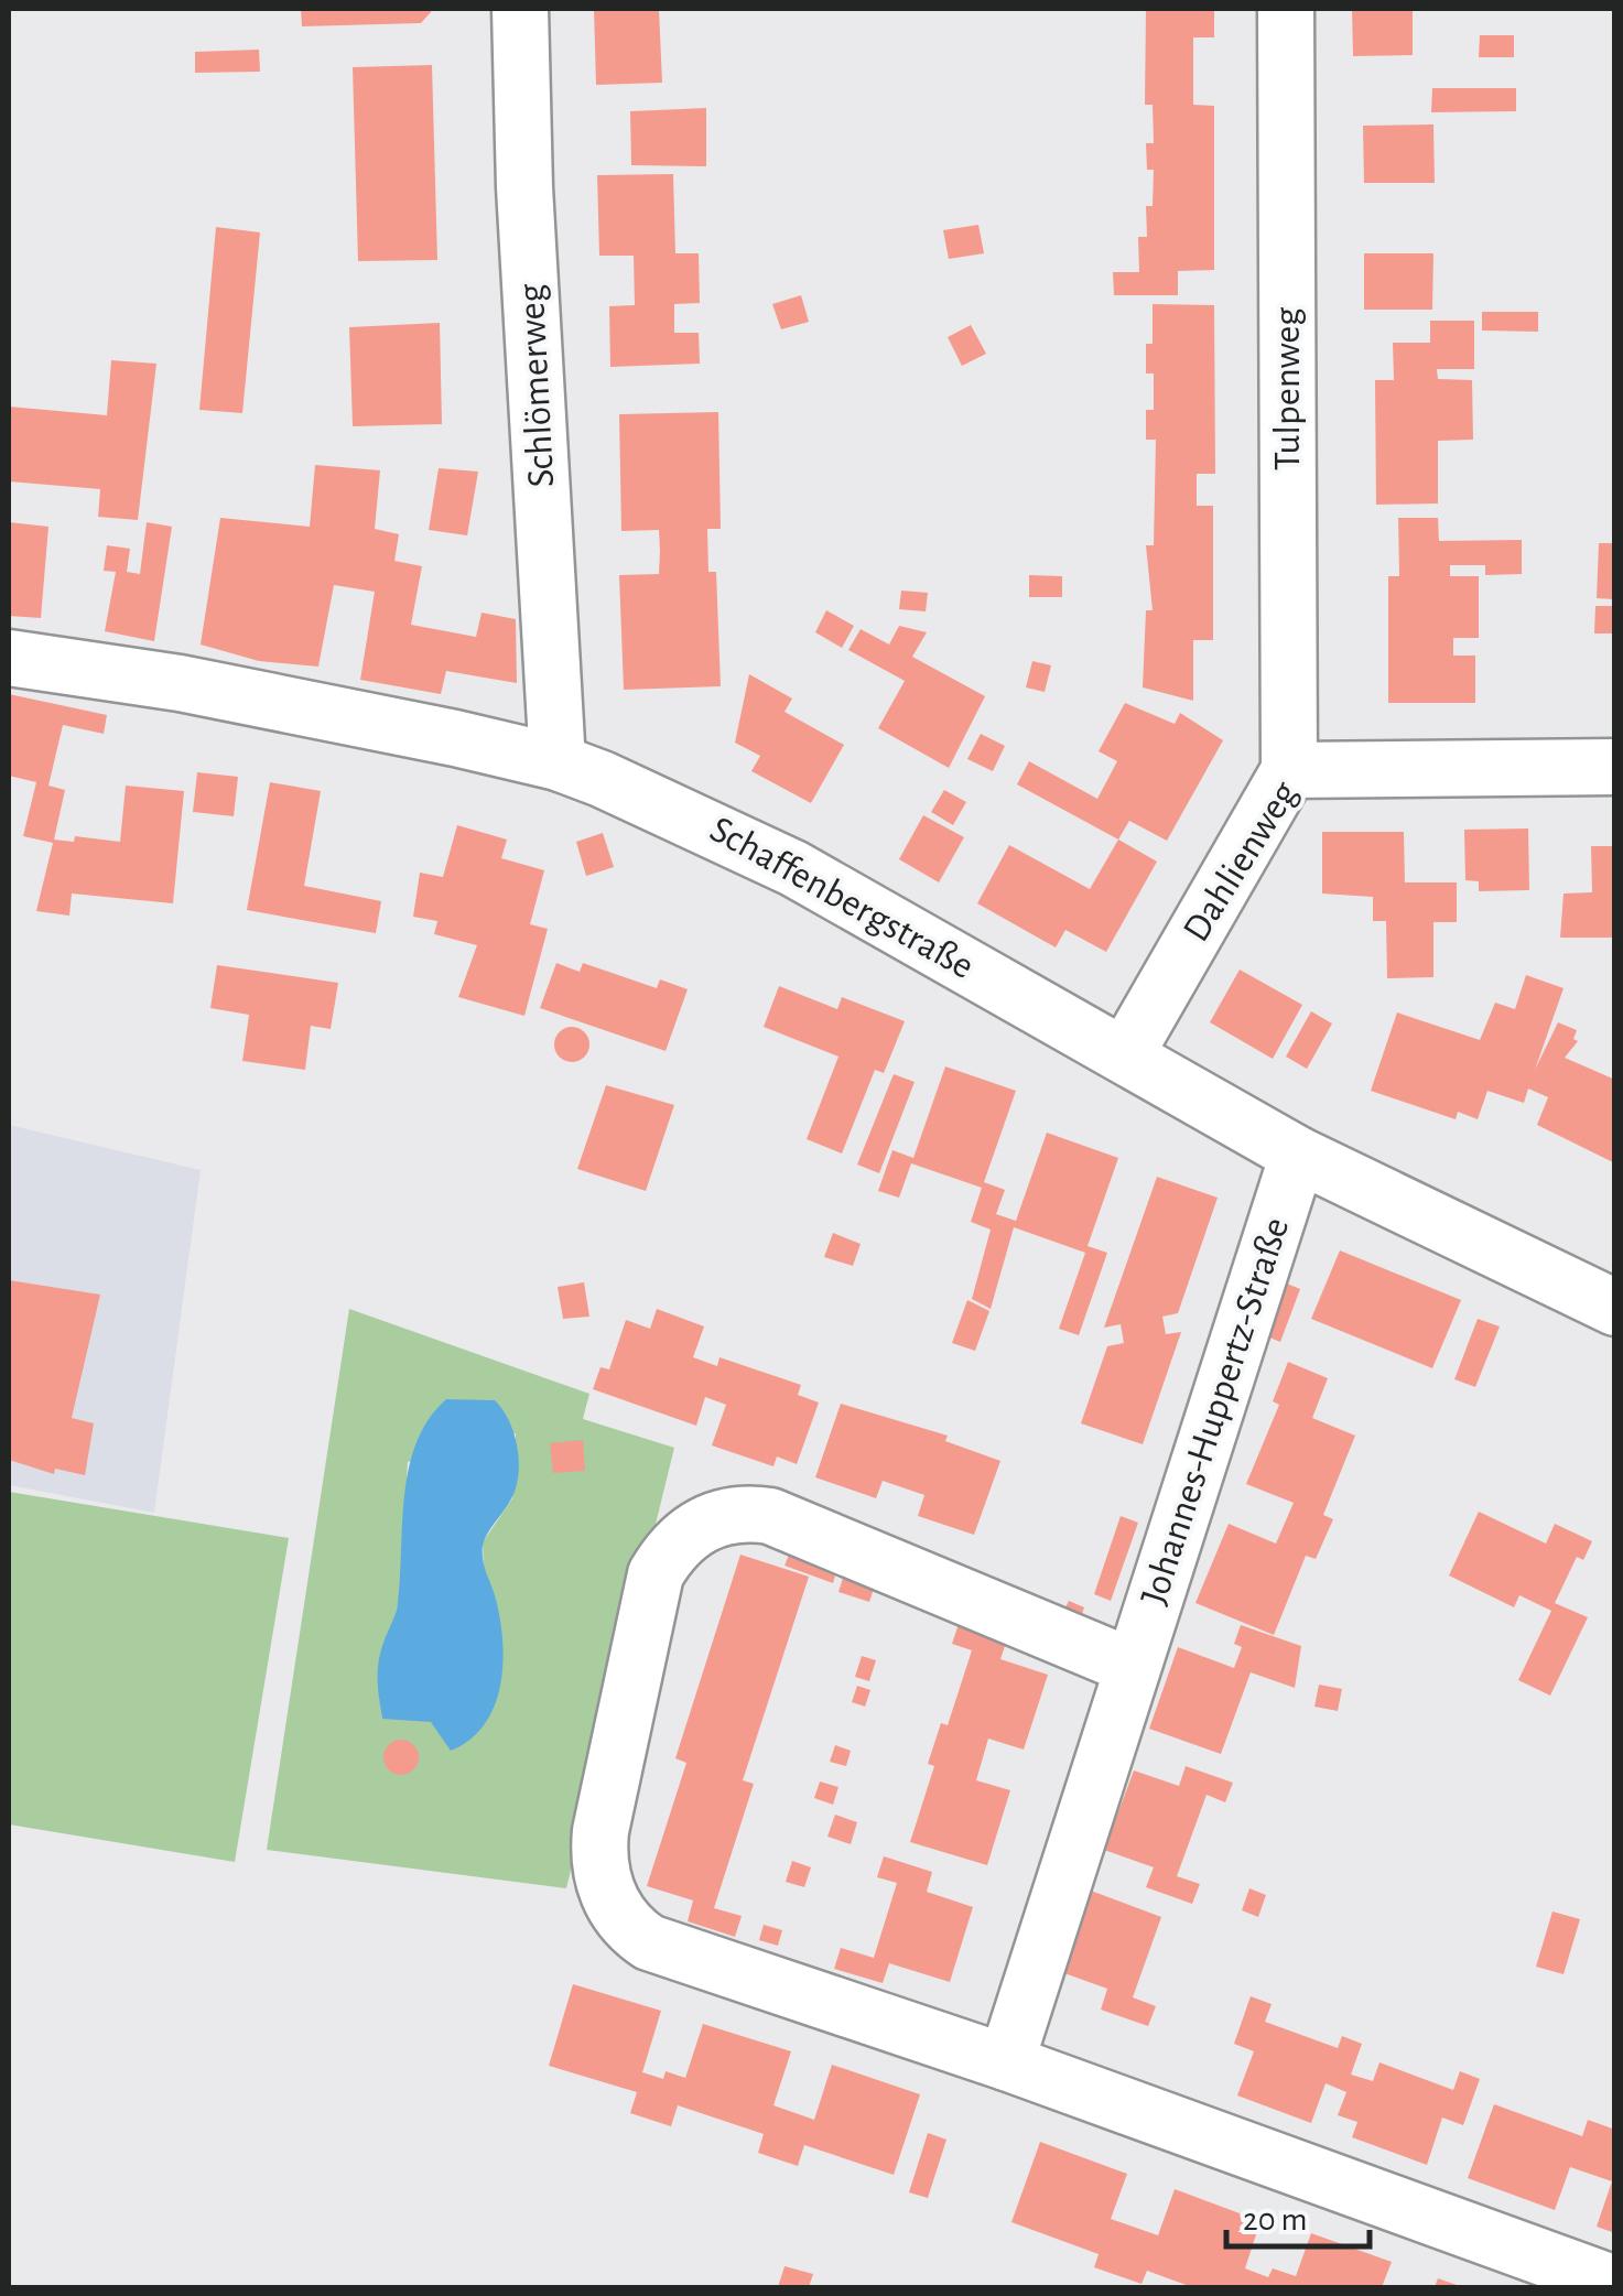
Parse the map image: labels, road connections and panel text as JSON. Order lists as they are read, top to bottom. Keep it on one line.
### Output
{"streets":{"street":["Schlömerweg","Tulpenweg","Dahlienweg","Schaffenbergstraße","Johannes-Huppertz-Straße"]},"crossings":[["Schlömerweg","Schaffenbergstraße"],["Tulpenweg","Dahlienweg"],["Dahlienweg","Schaffenbergstraße"],["Schaffenbergstraße","Johannes-Huppertz-Straße"]],"scale_bar":"20 m"}
